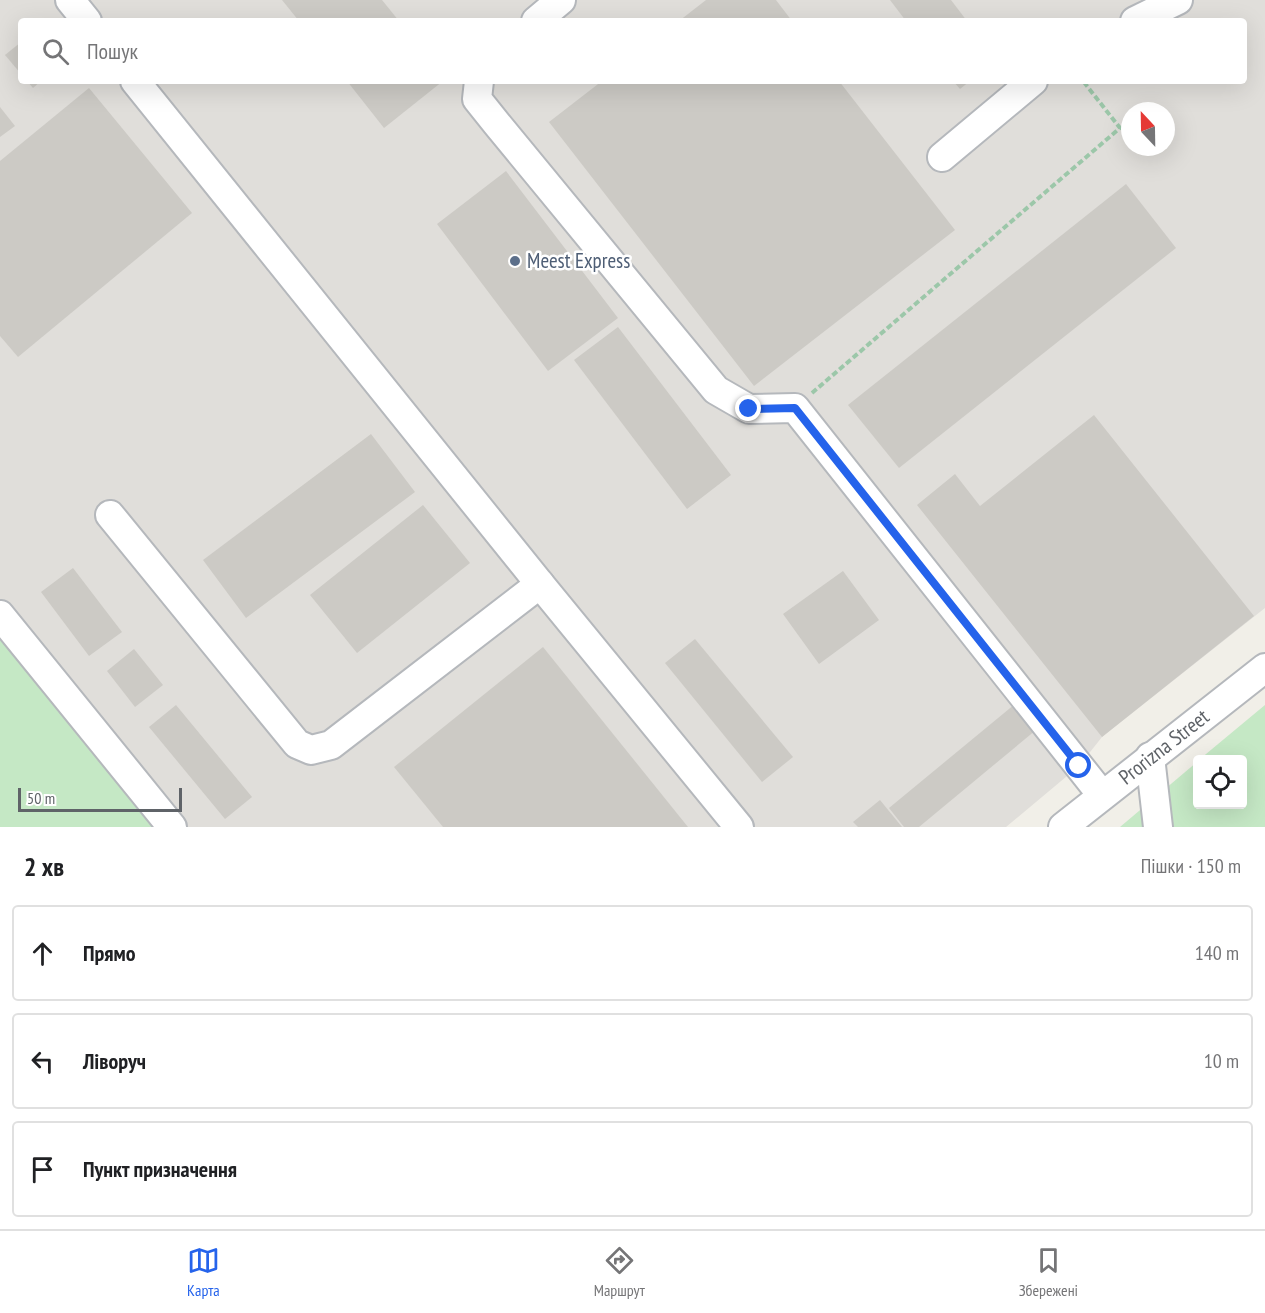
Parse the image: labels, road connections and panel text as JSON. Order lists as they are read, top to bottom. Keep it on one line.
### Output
{"streets":{"street":["Prorizna Street"]},"places":["Meest Express"],"scale_bar":"50 m","north":"top","page":{"search":"Пошук","scale":"50 m","heading":["2 хв","Пішки · 150 m"],"list":[["Прямо","140 m"],["Ліворуч","10 m"],"Пункт призначення"],"nav":["Карта","Маршрут","Збережені"]}}
